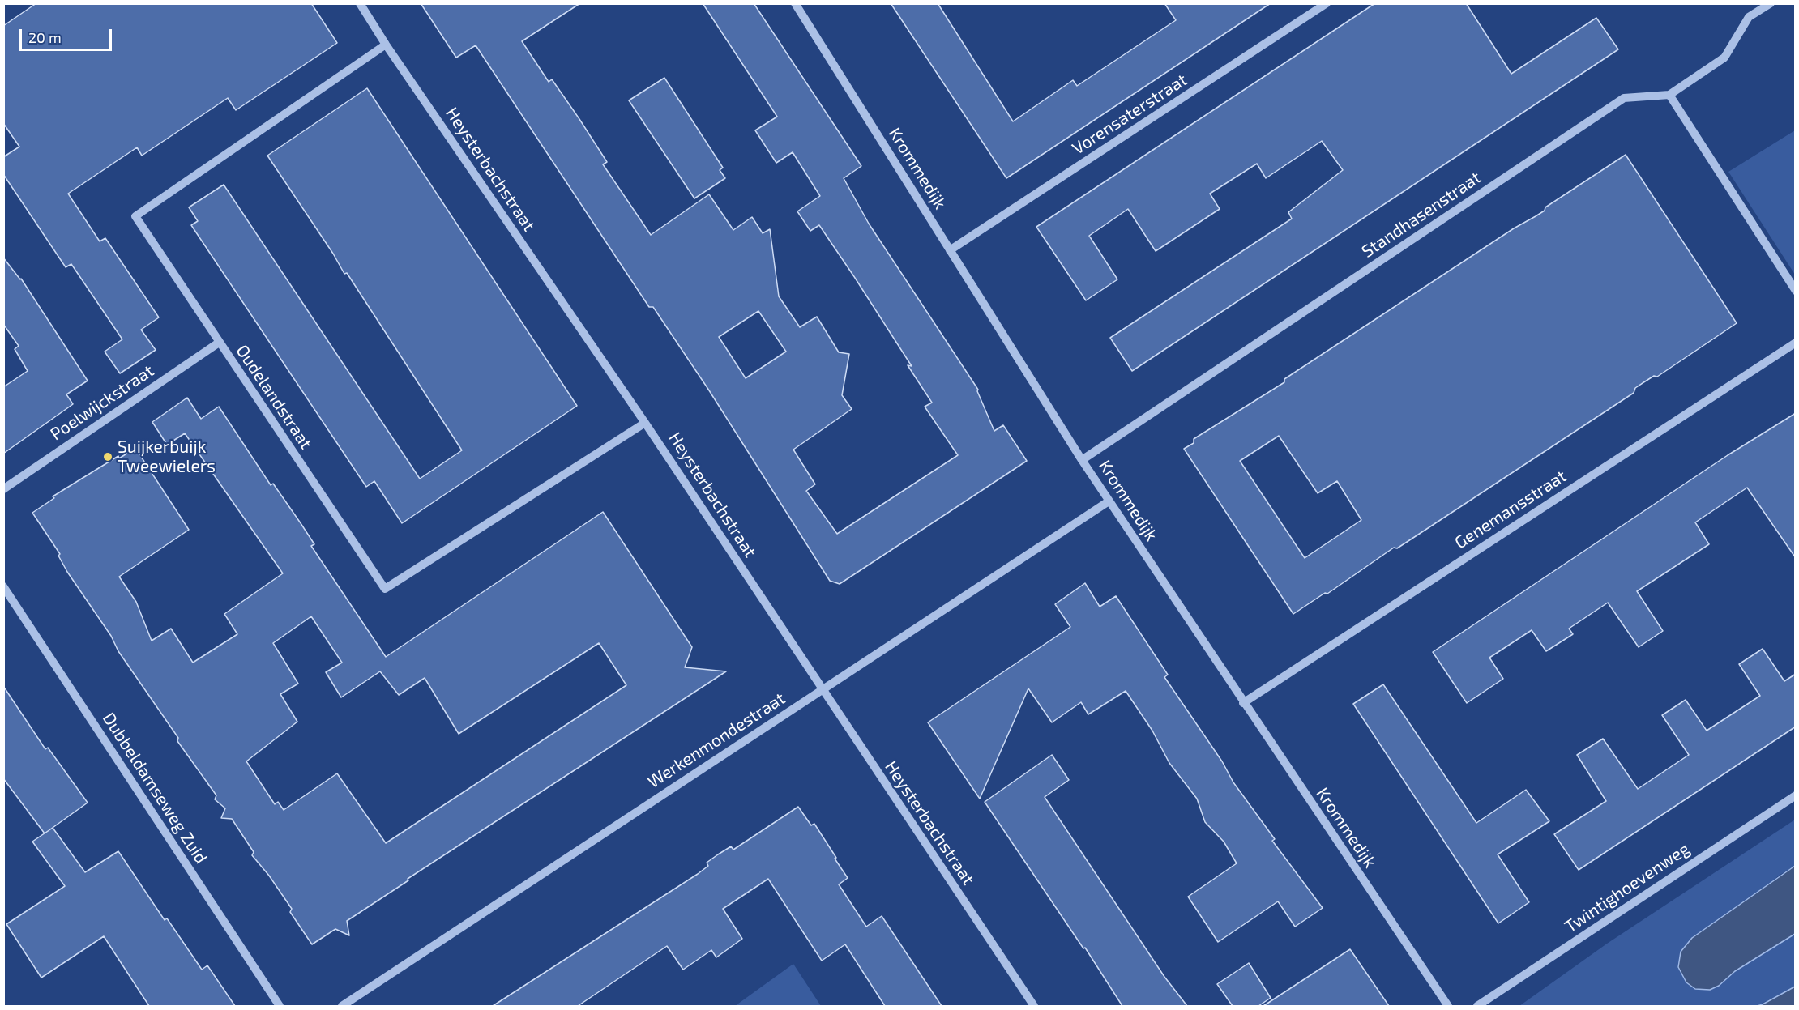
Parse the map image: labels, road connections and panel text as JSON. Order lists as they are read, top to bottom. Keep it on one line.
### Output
{"streets":{"street":["Vorensaterstraat","Krommedijk","Heysterbachstraat","Standhasenstraat","Oudelandstraat","Poelwijckstraat","Genemansstraat","Werkenmondestraat","Dubbeldamseweg Zuid","Twintighoevenweg"]},"crossings":[["Vorensaterstraat","Krommedijk"],["Krommedijk","Standhasenstraat"],["Krommedijk","Genemansstraat"],["Krommedijk","Werkenmondestraat"],["Heysterbachstraat","Oudelandstraat"],["Heysterbachstraat","Werkenmondestraat"],["Oudelandstraat","Poelwijckstraat"]],"places":["Suijkerbuijk Tweewielers"],"scale_bar":"20 m"}
